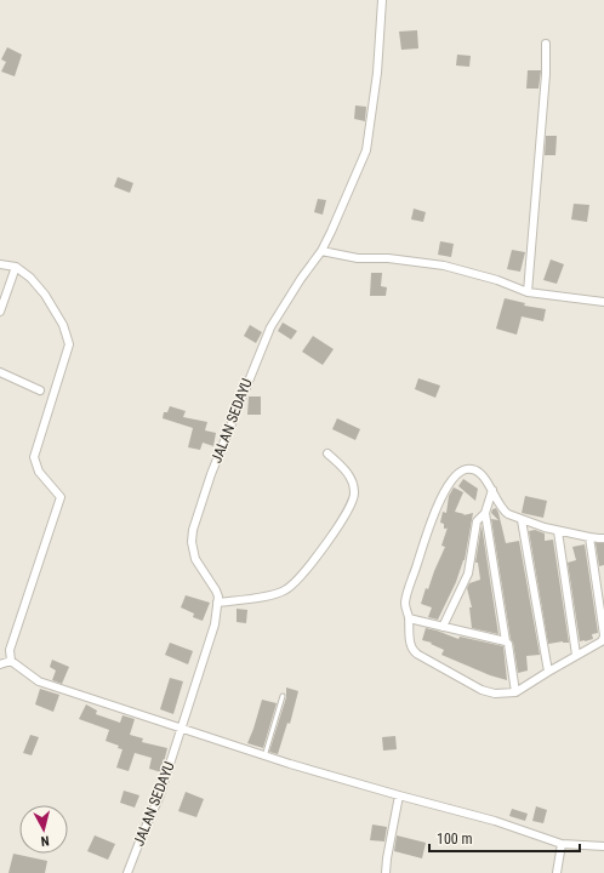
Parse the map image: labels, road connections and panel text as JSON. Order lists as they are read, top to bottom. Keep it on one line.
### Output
{"streets":{"street":["JALAN SEDAYU"]},"scale_bar":"100 m","north":"bottom"}
